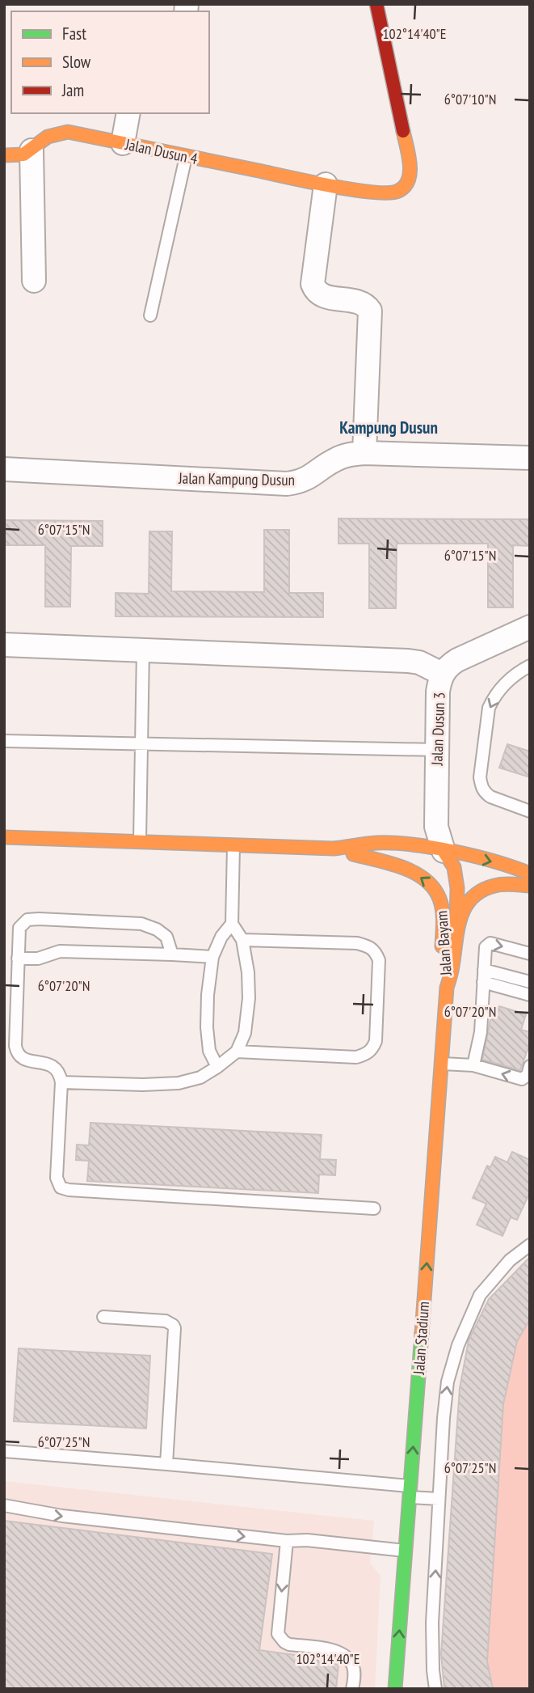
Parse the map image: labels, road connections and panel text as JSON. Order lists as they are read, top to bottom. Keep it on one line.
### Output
{"streets":{"street":["Jalan Dusun 4","Jalan Kampung Dusun","Jalan Dusun 3","Jalan Bayam","Jalan Stadium"]},"crossings":[["Jalan Dusun 3","Jalan Bayam"],["Jalan Bayam","Jalan Stadium"]],"one_way":["Jalan Stadium"],"districts":["Kampung Dusun"],"legend":["Fast","Slow","Jam"],"coordinates":["102°14'40\"E","6°07'10\"N","6°07'15\"N","6°07'20\"N","6°07'25\"N"]}
